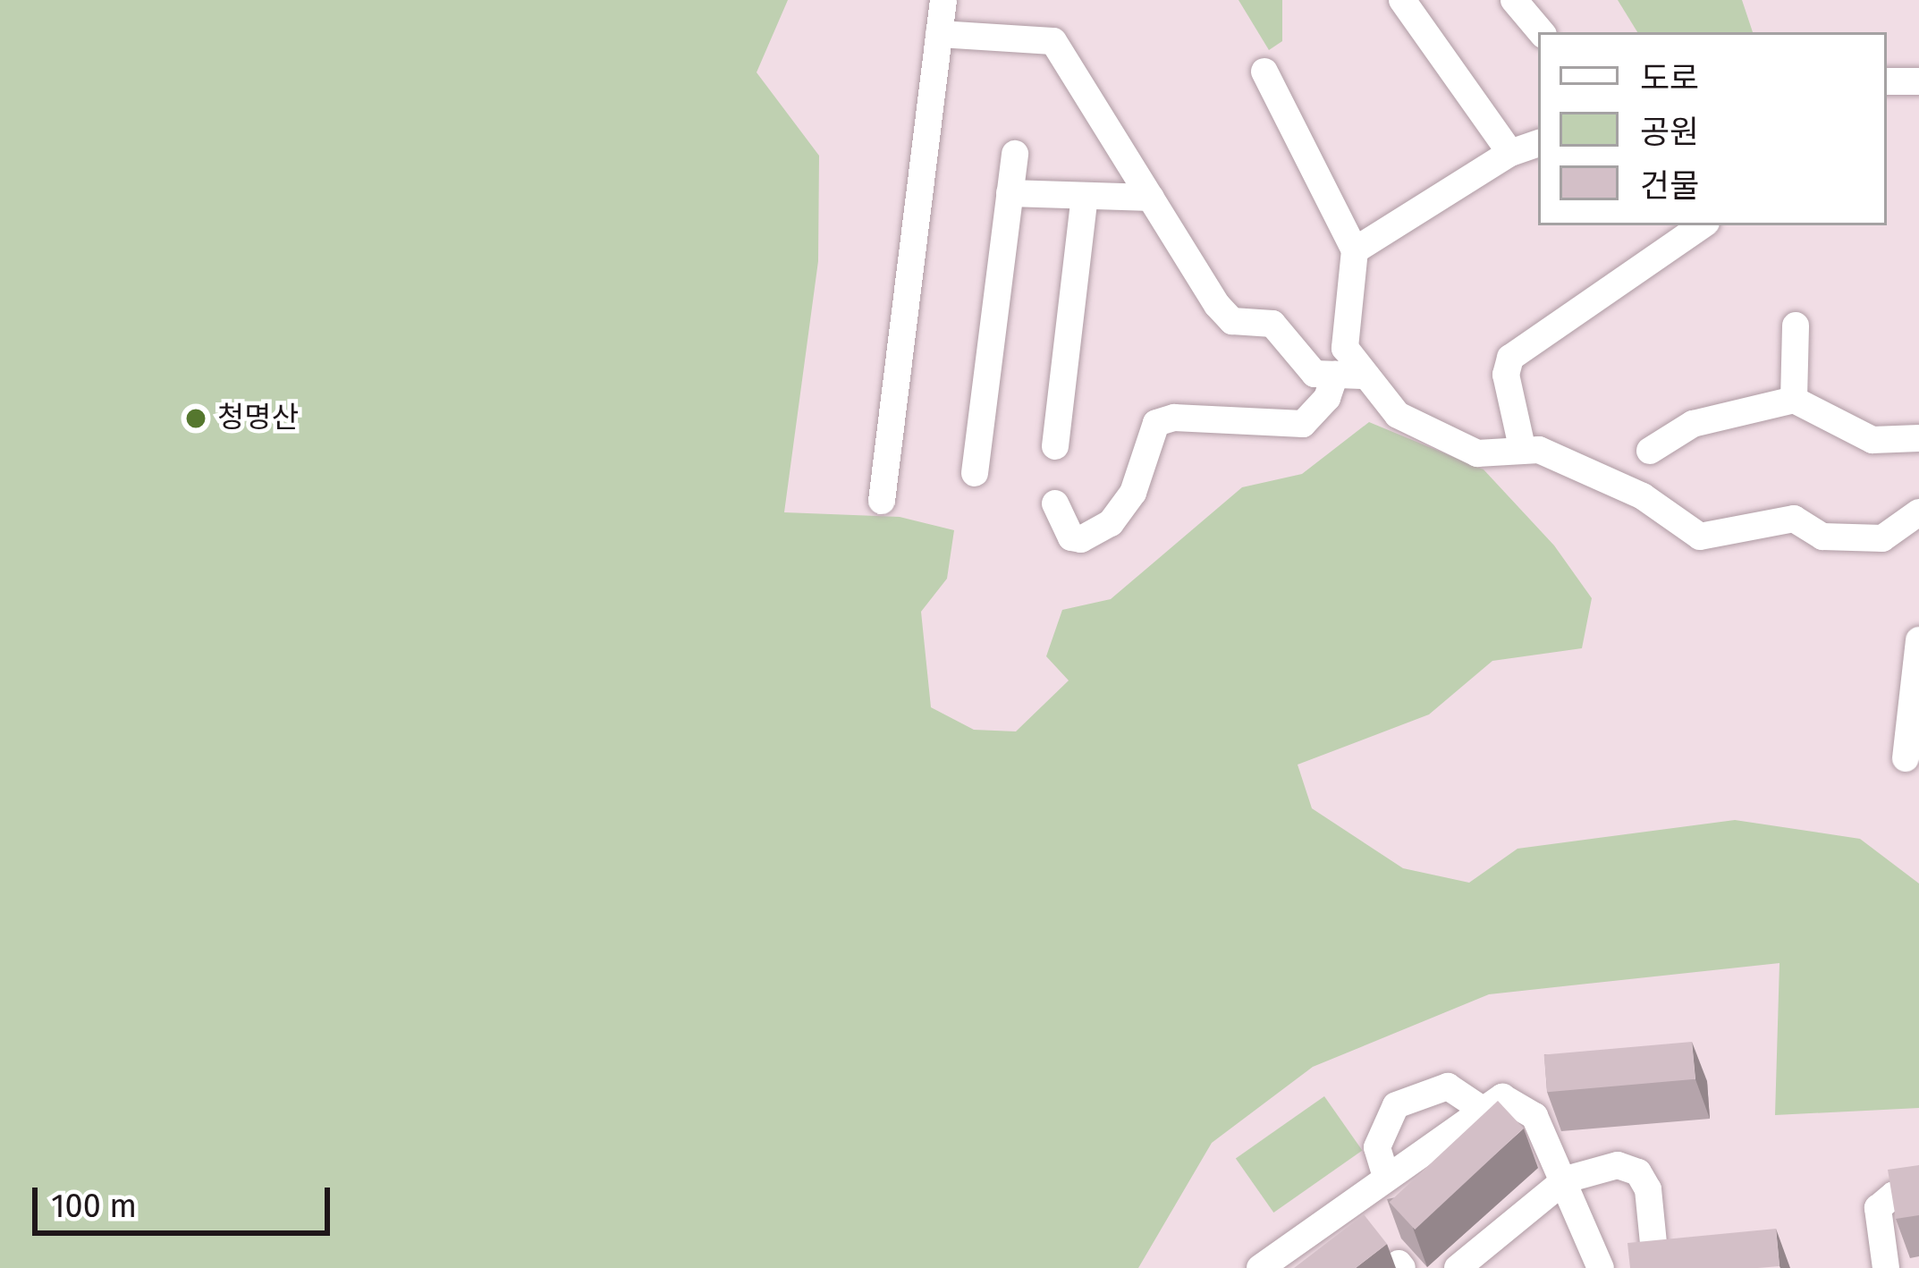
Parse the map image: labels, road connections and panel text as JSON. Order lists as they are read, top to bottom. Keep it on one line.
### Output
{"places":["청명산"],"legend":["도로","공원","건물"],"scale_bar":"100 m"}
